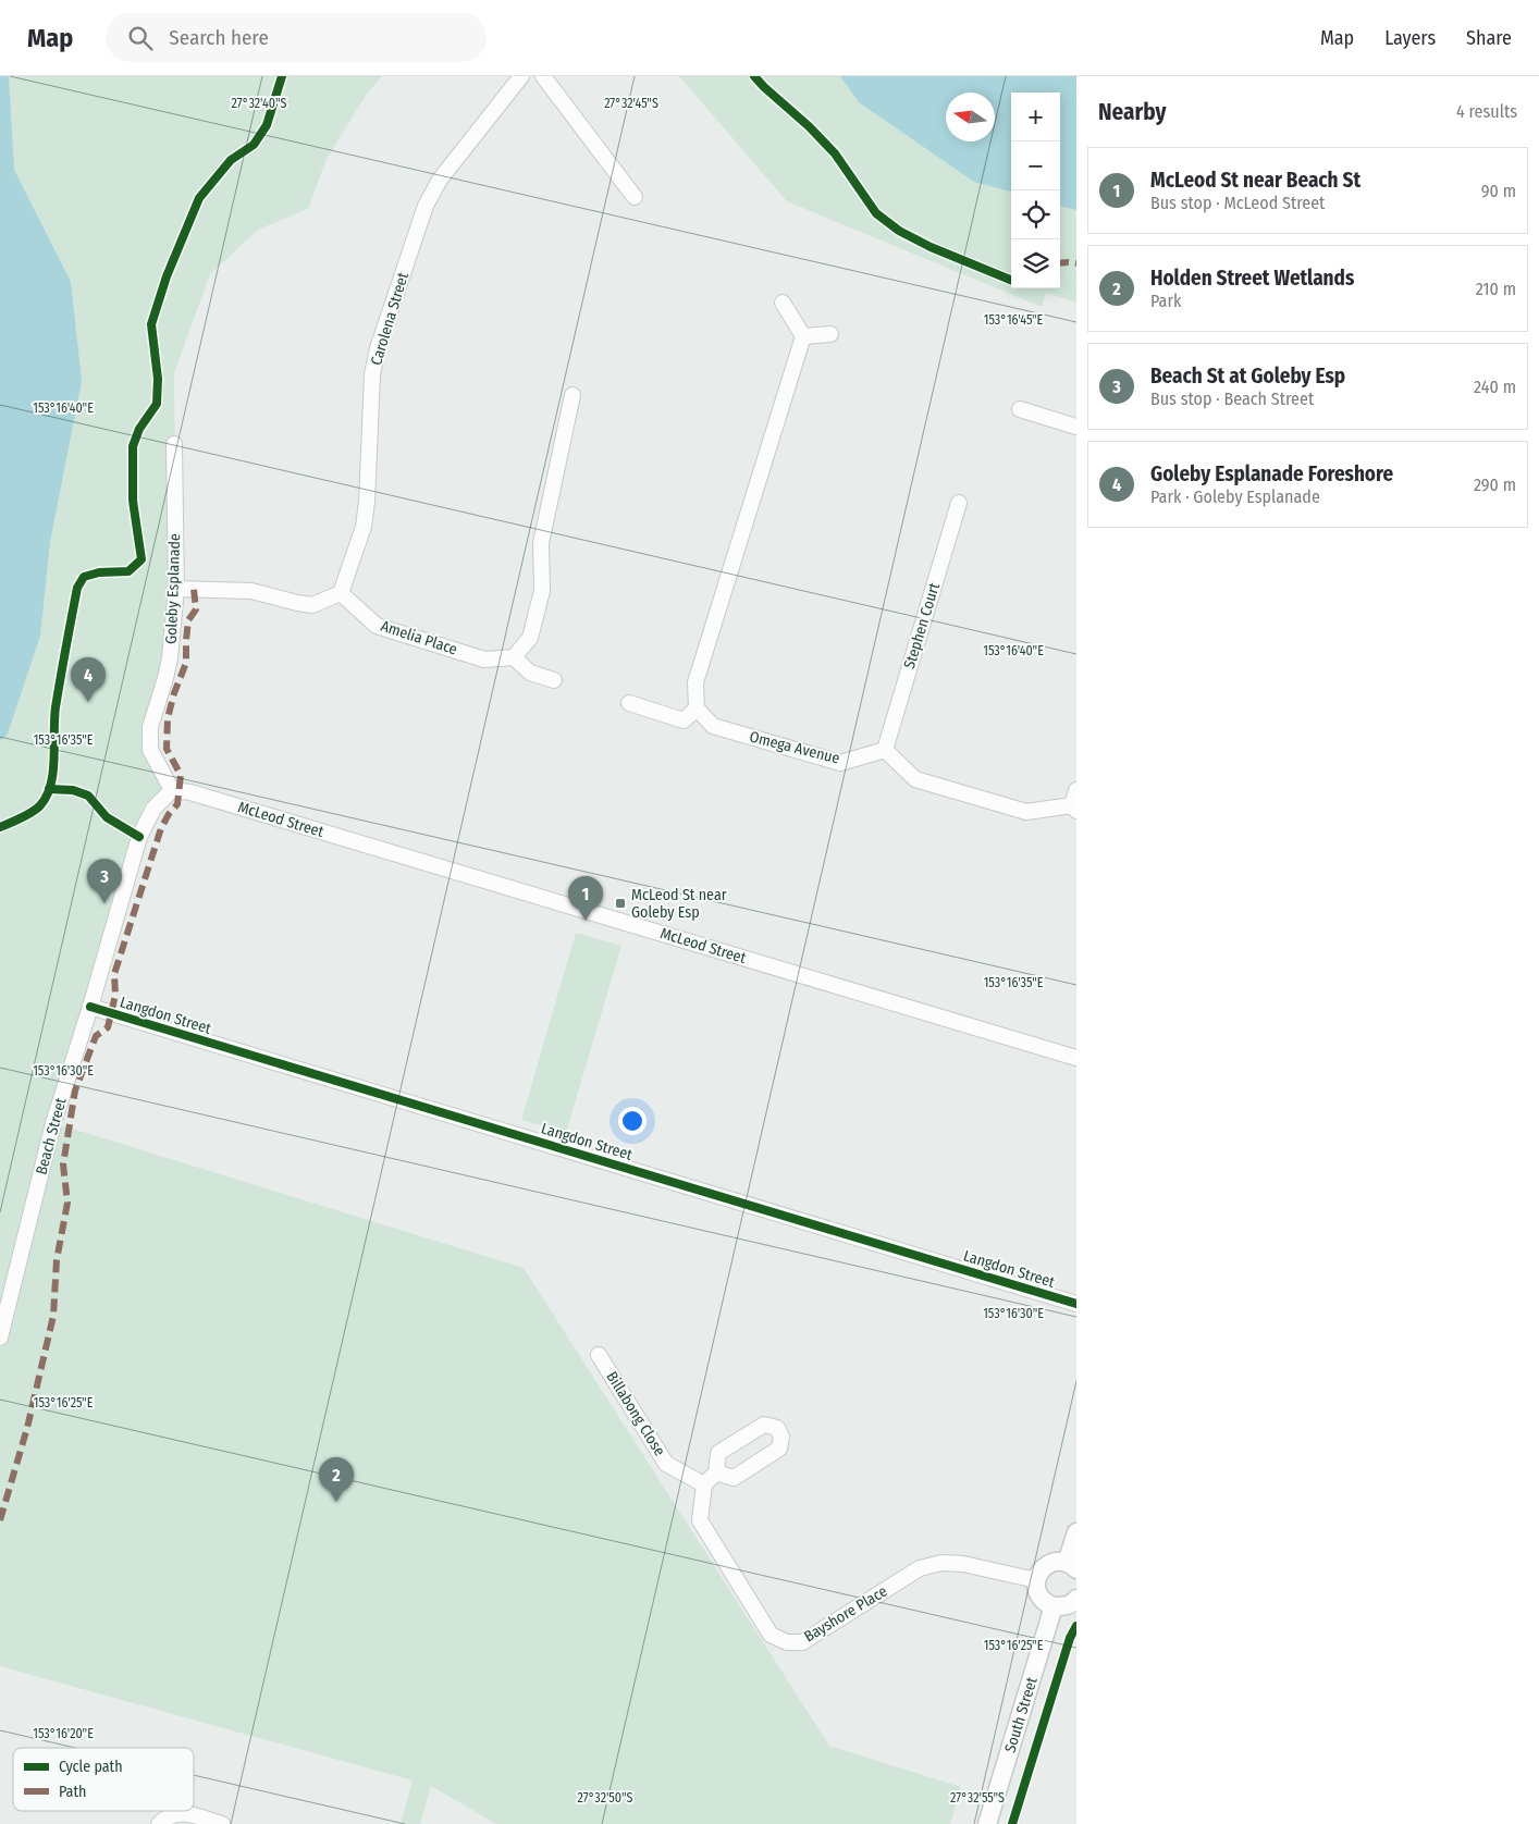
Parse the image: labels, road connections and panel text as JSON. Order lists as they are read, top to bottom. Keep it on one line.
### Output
{"streets":{"street":["Carolena Street","Goleby Esplanade","Stephen Court","Amelia Place","Omega Avenue","McLeod Street","Langdon Street","Beach Street","Billabong Close","Bayshore Place","South Street"]},"crossings":[["Carolena Street","Amelia Place"],["Goleby Esplanade","McLeod Street"],["Goleby Esplanade","Beach Street"],["Stephen Court","Omega Avenue"],["McLeod Street","Beach Street"],["Langdon Street","Beach Street"],["Billabong Close","Bayshore Place"]],"places":{"transit":["McLeod St near Goleby Esp"]},"legend":["Cycle path","Path"],"north":"left","page":{"header":"Map","search":"Search here","nav":["Map","Layers","Share"],"heading":["Nearby","4 results"],"map_buttons":["+","−"],"list":[{"mark":"1","name":"McLeod St near Beach St","note":"Bus stop · McLeod Street","value":"90 m"},{"mark":"2","name":"Holden Street Wetlands","note":"Park","value":"210 m"},{"mark":"3","name":"Beach St at Goleby Esp","note":"Bus stop · Beach Street","value":"240 m"},{"mark":"4","name":"Goleby Esplanade Foreshore","note":"Park · Goleby Esplanade","value":"290 m"}],"pins":["4","3","1","2"]},"coordinates":["27°32'45\"S","27°32'40\"S","153°16'45\"E","153°16'40\"E","153°16'35\"E","153°16'30\"E","153°16'25\"E","153°16'20\"E","27°32'50\"S","27°32'55\"S"]}
